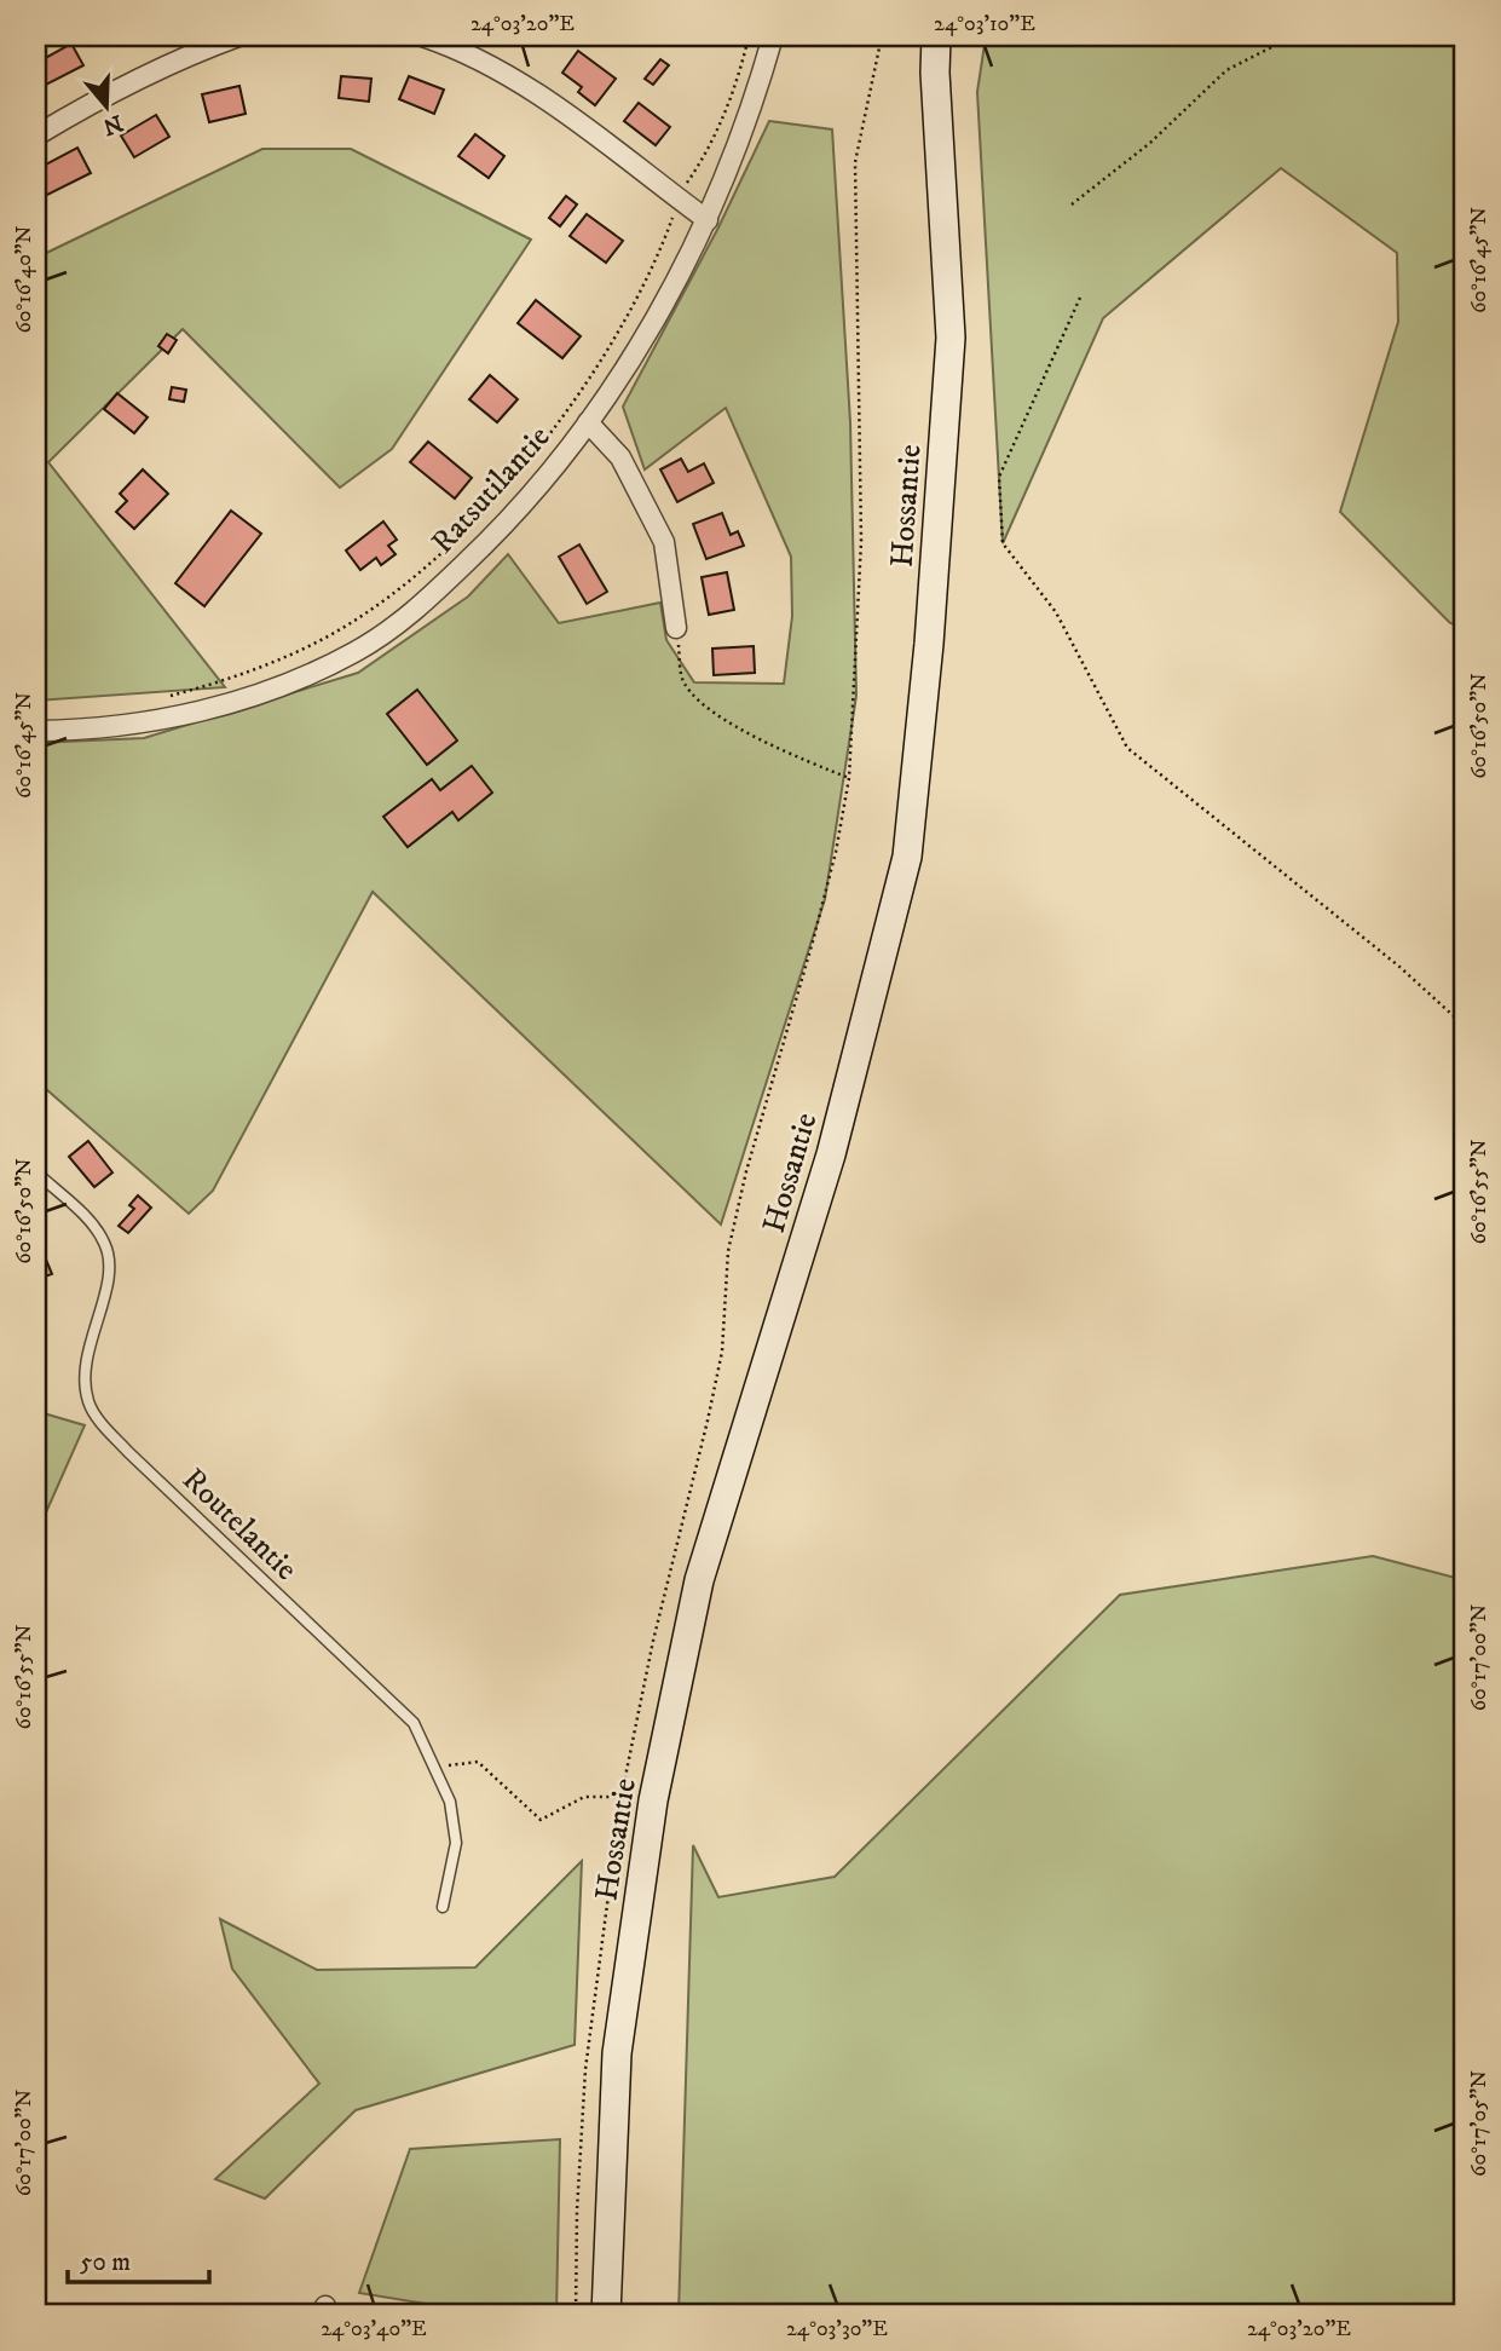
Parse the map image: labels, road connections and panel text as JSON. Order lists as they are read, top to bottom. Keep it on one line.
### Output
{"streets":{"main road":["Hossantie"],"street":["Ratsutilantie"],"lane":["Routelantie"]},"scale_bar":"50 m","north":"bottom","coordinates":["24°03'20\"E","24°03'10\"E","60°16'45\"N","60°16'40\"N","60°16'50\"N","60°16'55\"N","60°17'00\"N","60°17'05\"N","24°03'40\"E","24°03'30\"E"]}
